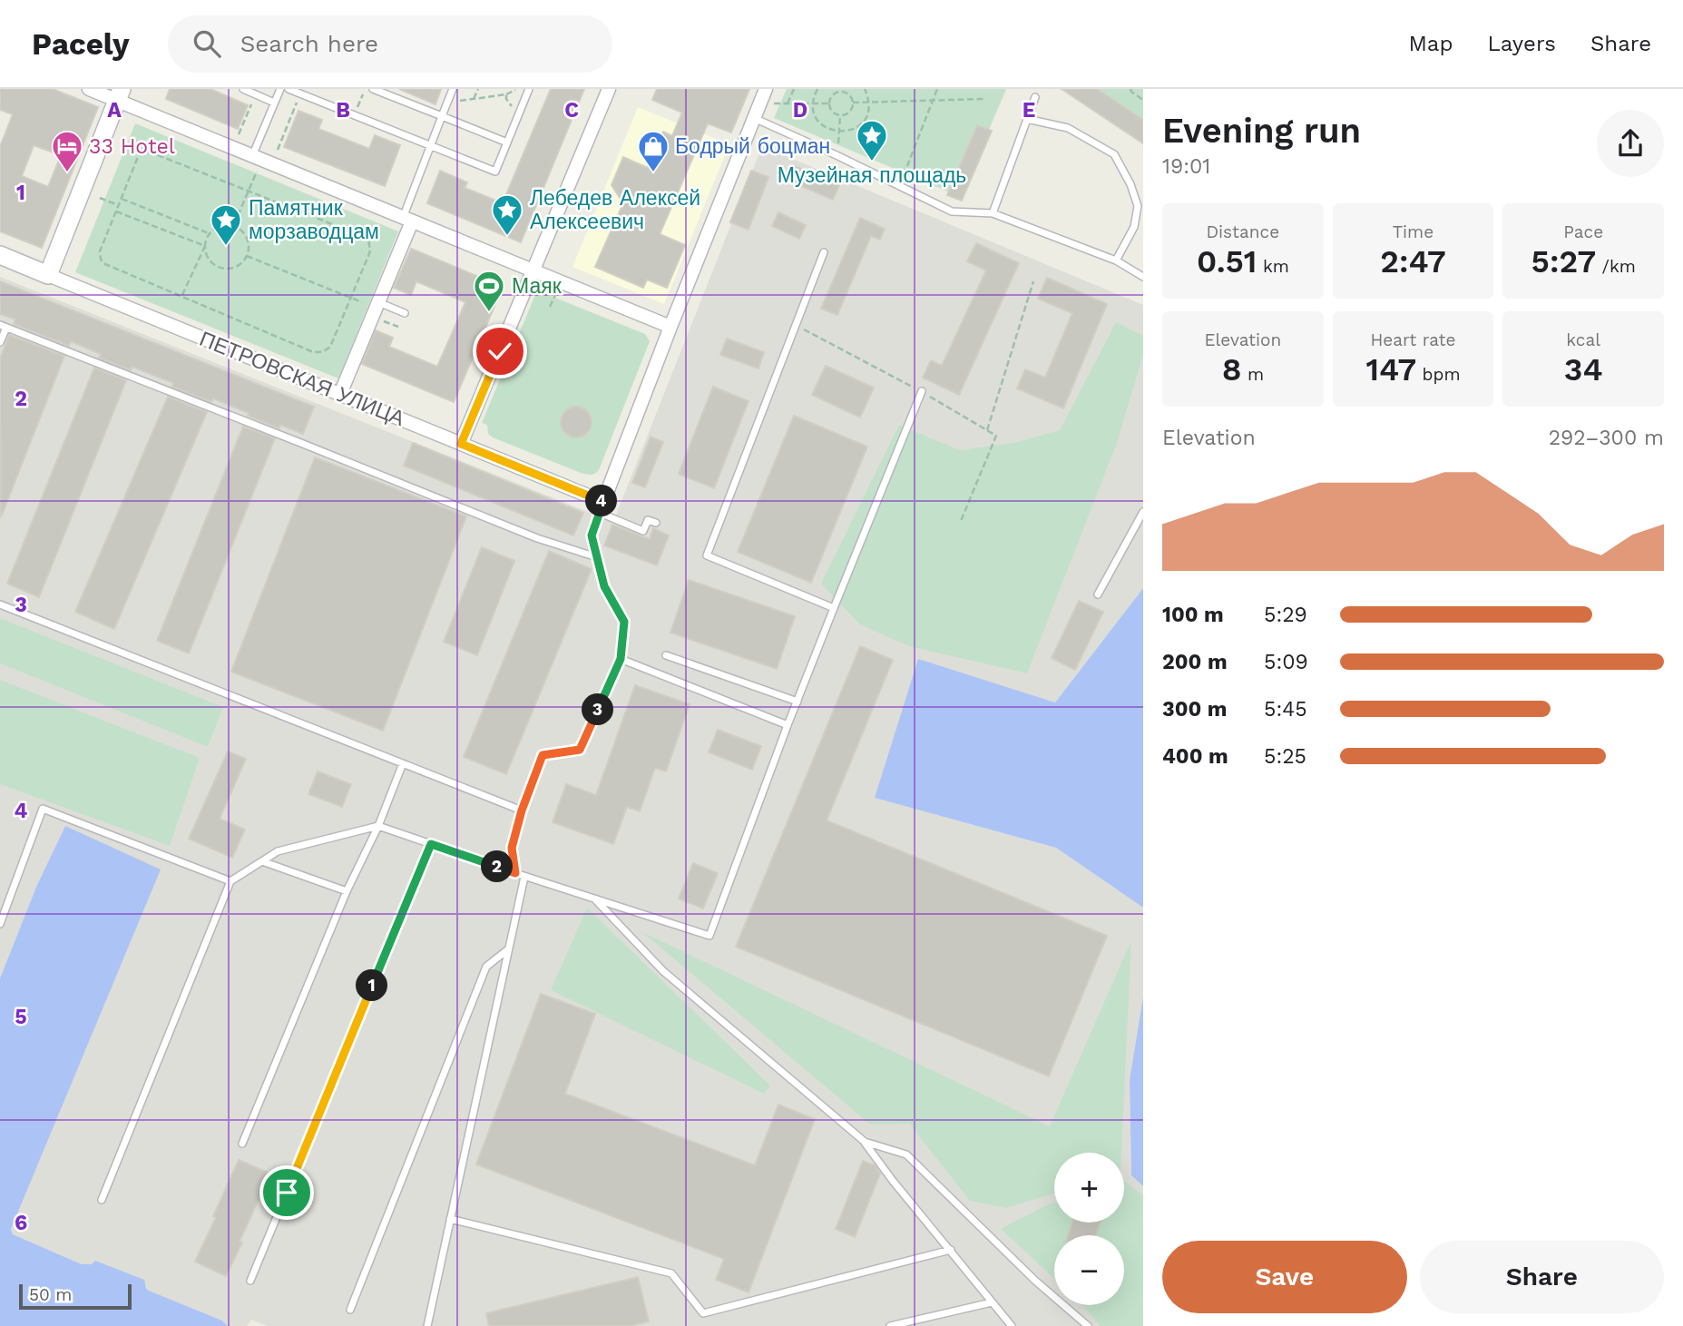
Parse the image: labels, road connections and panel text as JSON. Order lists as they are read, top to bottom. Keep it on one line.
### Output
{"streets":{"street":["ПЕТРОВСКАЯ УЛИЦА"]},"places":{"place":["Музейная площадь","Лебедев Алексей Алексеевич","Памятник морзаводцам"],"hotel":["33 Hotel"],"shop":["Бодрый боцман"],"sports":["Маяк"]},"scale_bar":"50 m","page":{"header":"Pacely","search":"Search here","nav":["Map","Layers","Share"],"heading":["Evening run","19:01"],"stats":[["Distance","0.51 km"],["Time","2:47"],["Pace","5:27 /km"],["Elevation","8 m"],["Heart rate","147 bpm"],["kcal","34"]],"chart":["Elevation","292–300 m"],"pins":["4","3","2","1"],"list":[{"name":"100 m","note":"5:29"},{"name":"200 m","note":"5:09"},{"name":"300 m","note":"5:45"},{"name":"400 m","note":"5:25"}],"map_buttons":["+","−"],"buttons":["Save","Share"],"scale":"50 m"},"grid":{"columns":["A","B","C","D","E"],"rows":["1","2","3","4","5","6"]}}
